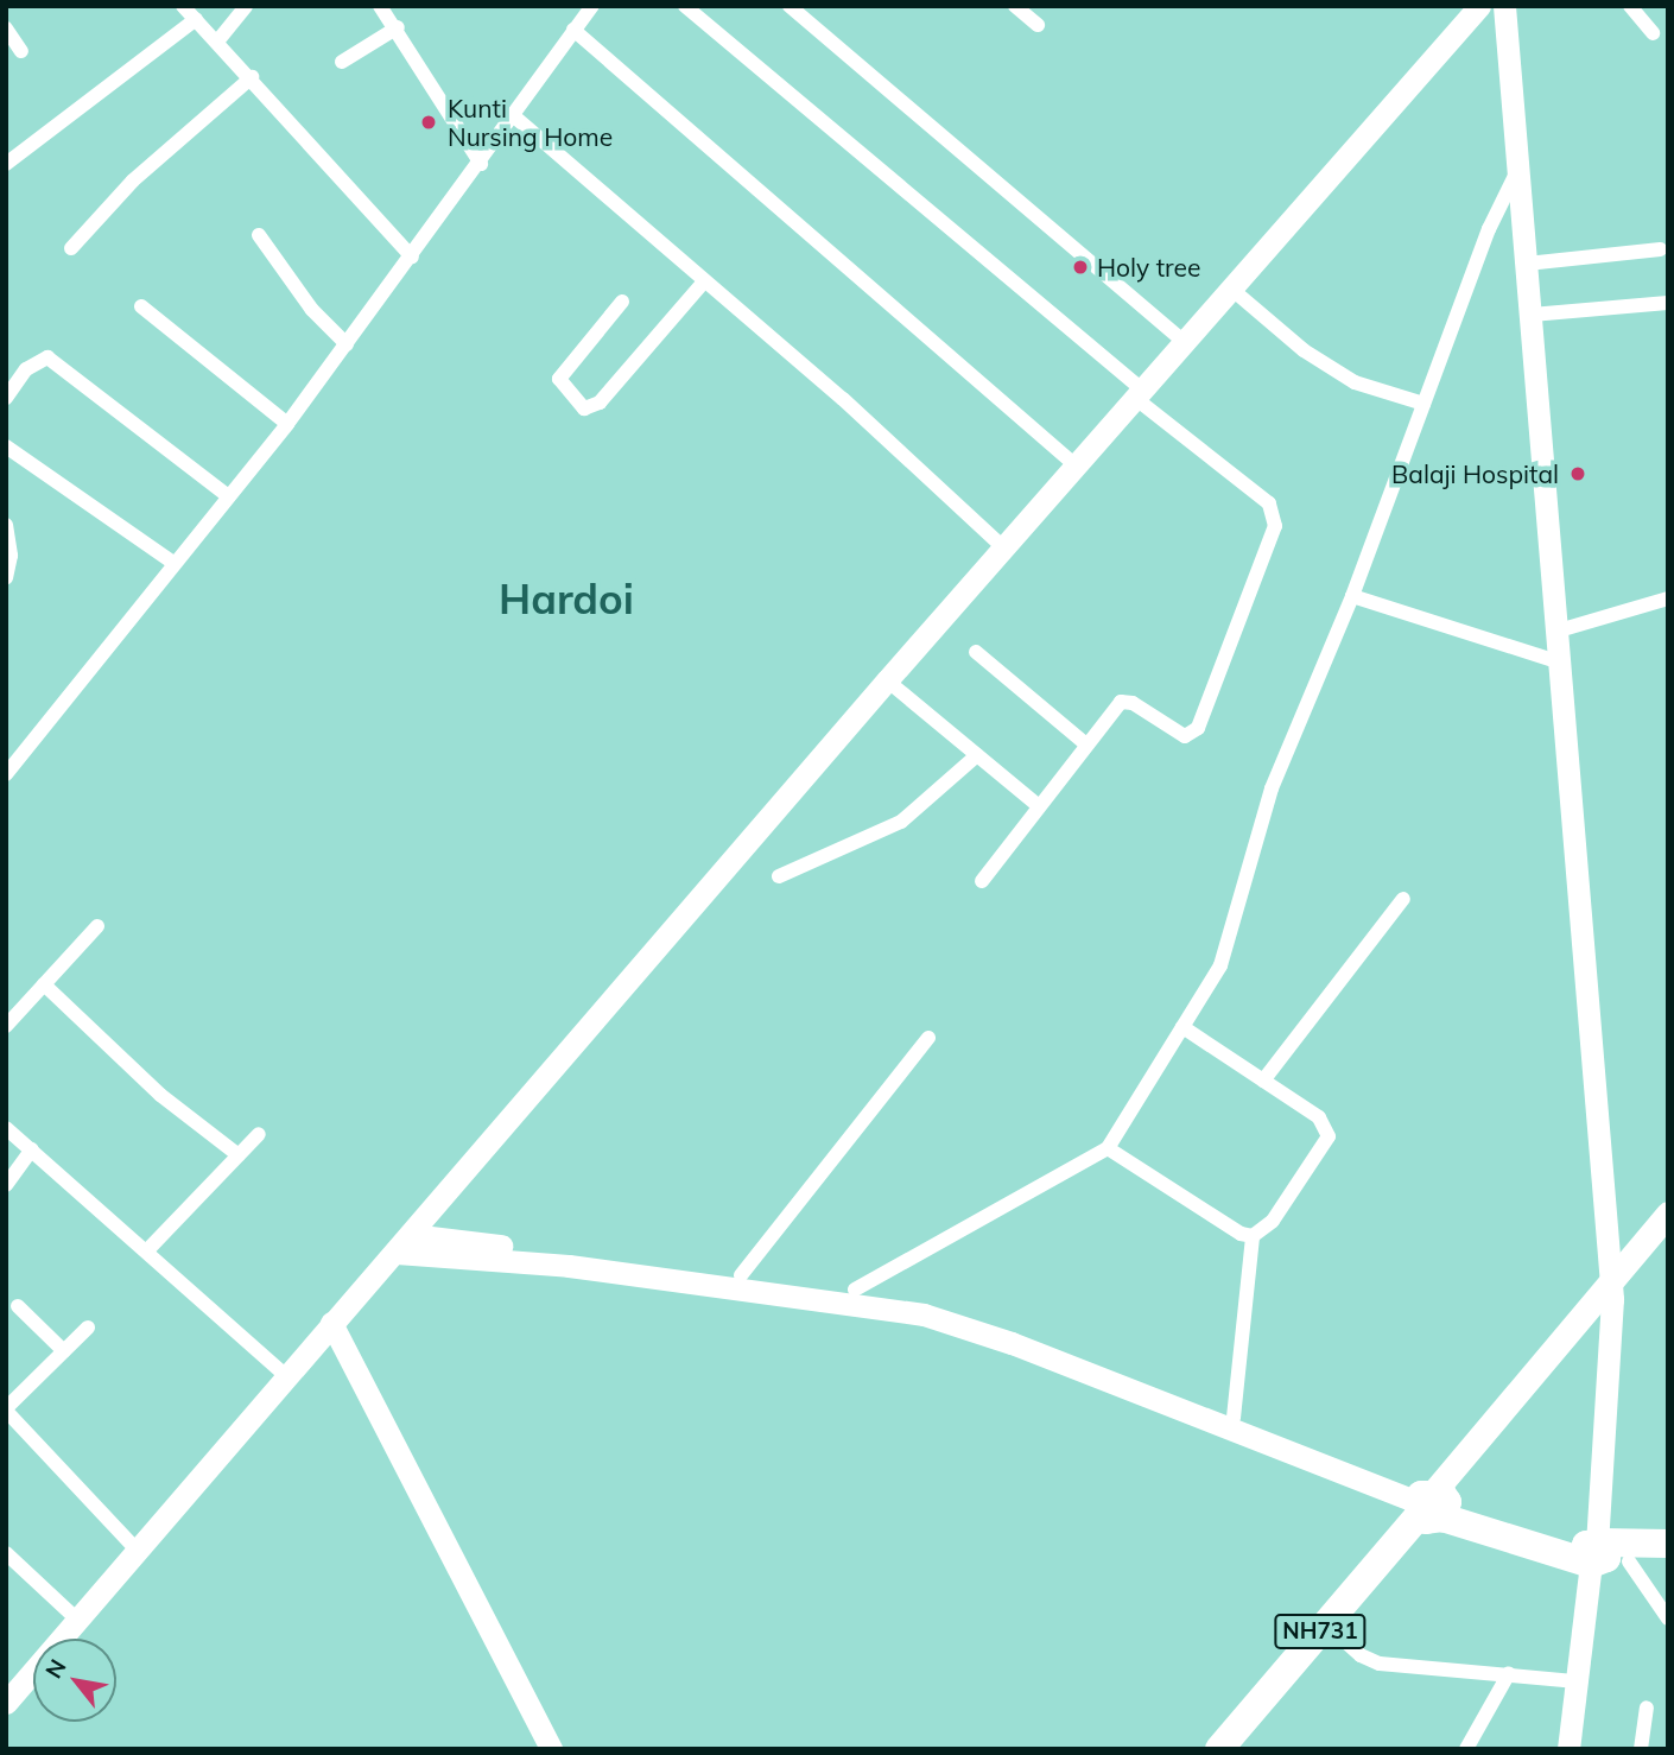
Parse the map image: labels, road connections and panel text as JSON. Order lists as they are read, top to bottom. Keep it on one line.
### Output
{"streets":{"highway":["NH731"]},"districts":["Hardoi"],"places":["Kunti Nursing Home","Holy tree","Balaji Hospital"],"north":"top left"}
